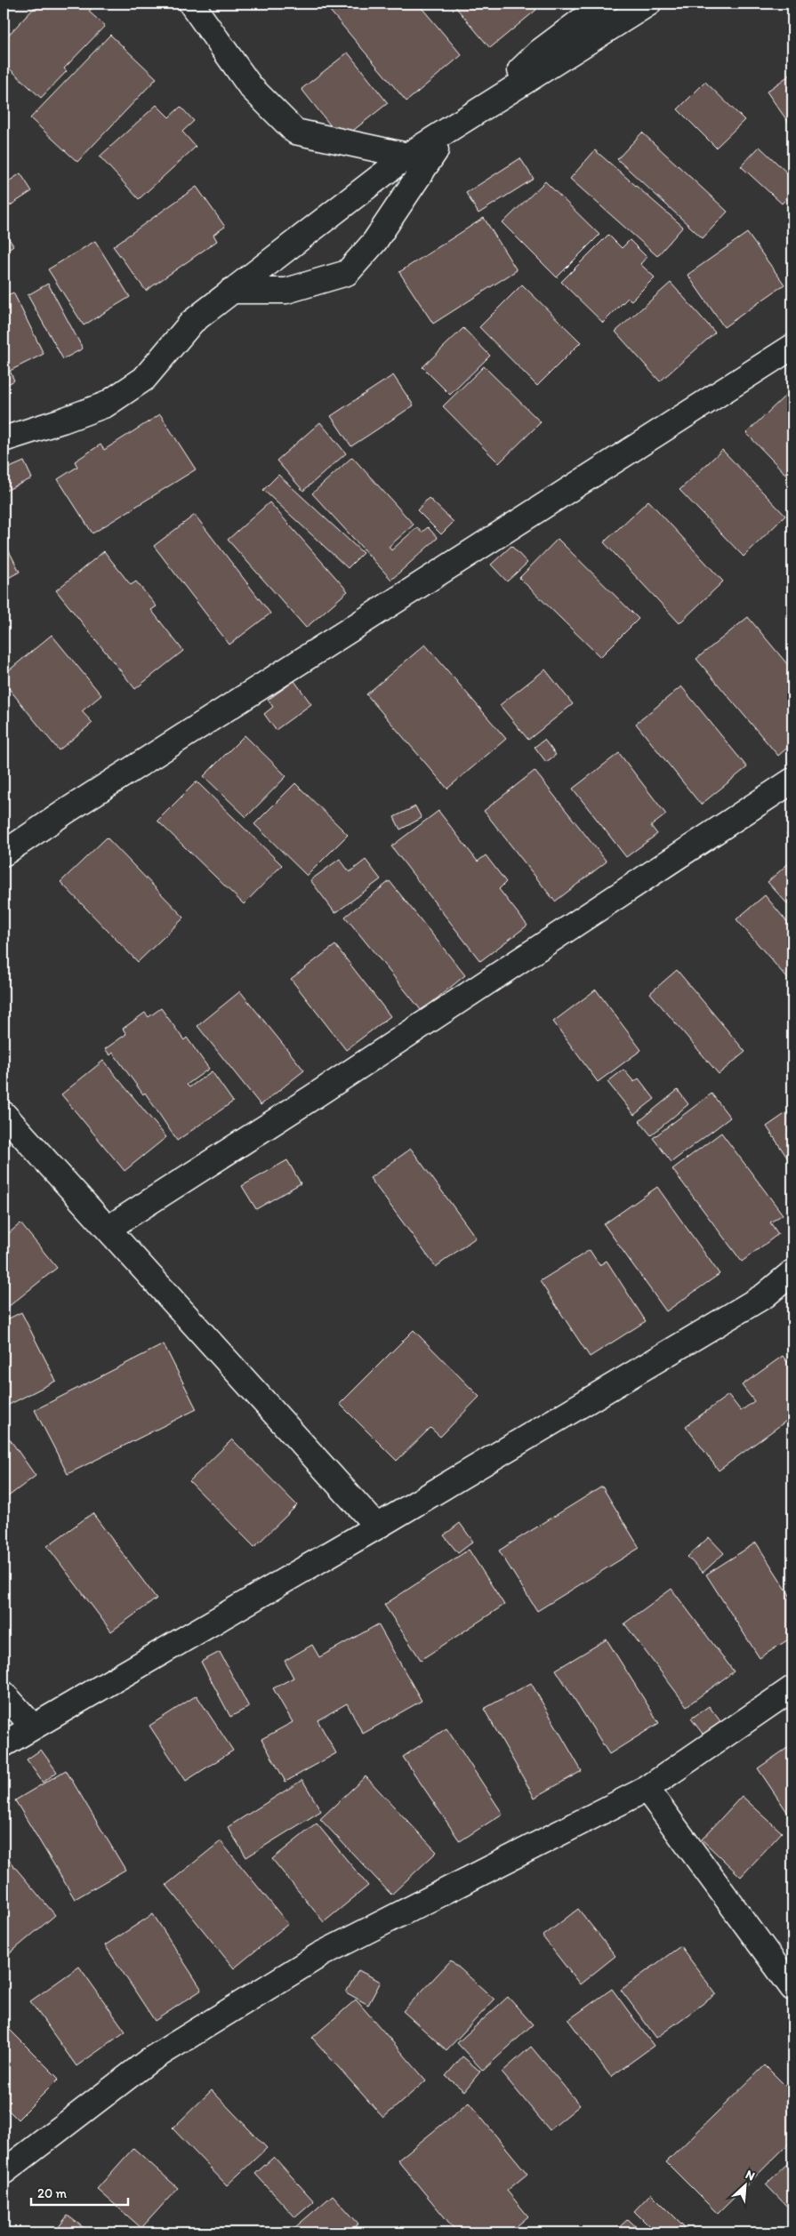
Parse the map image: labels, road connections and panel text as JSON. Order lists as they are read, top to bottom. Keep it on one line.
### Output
{"scale_bar":"20 m","north":"top right"}
